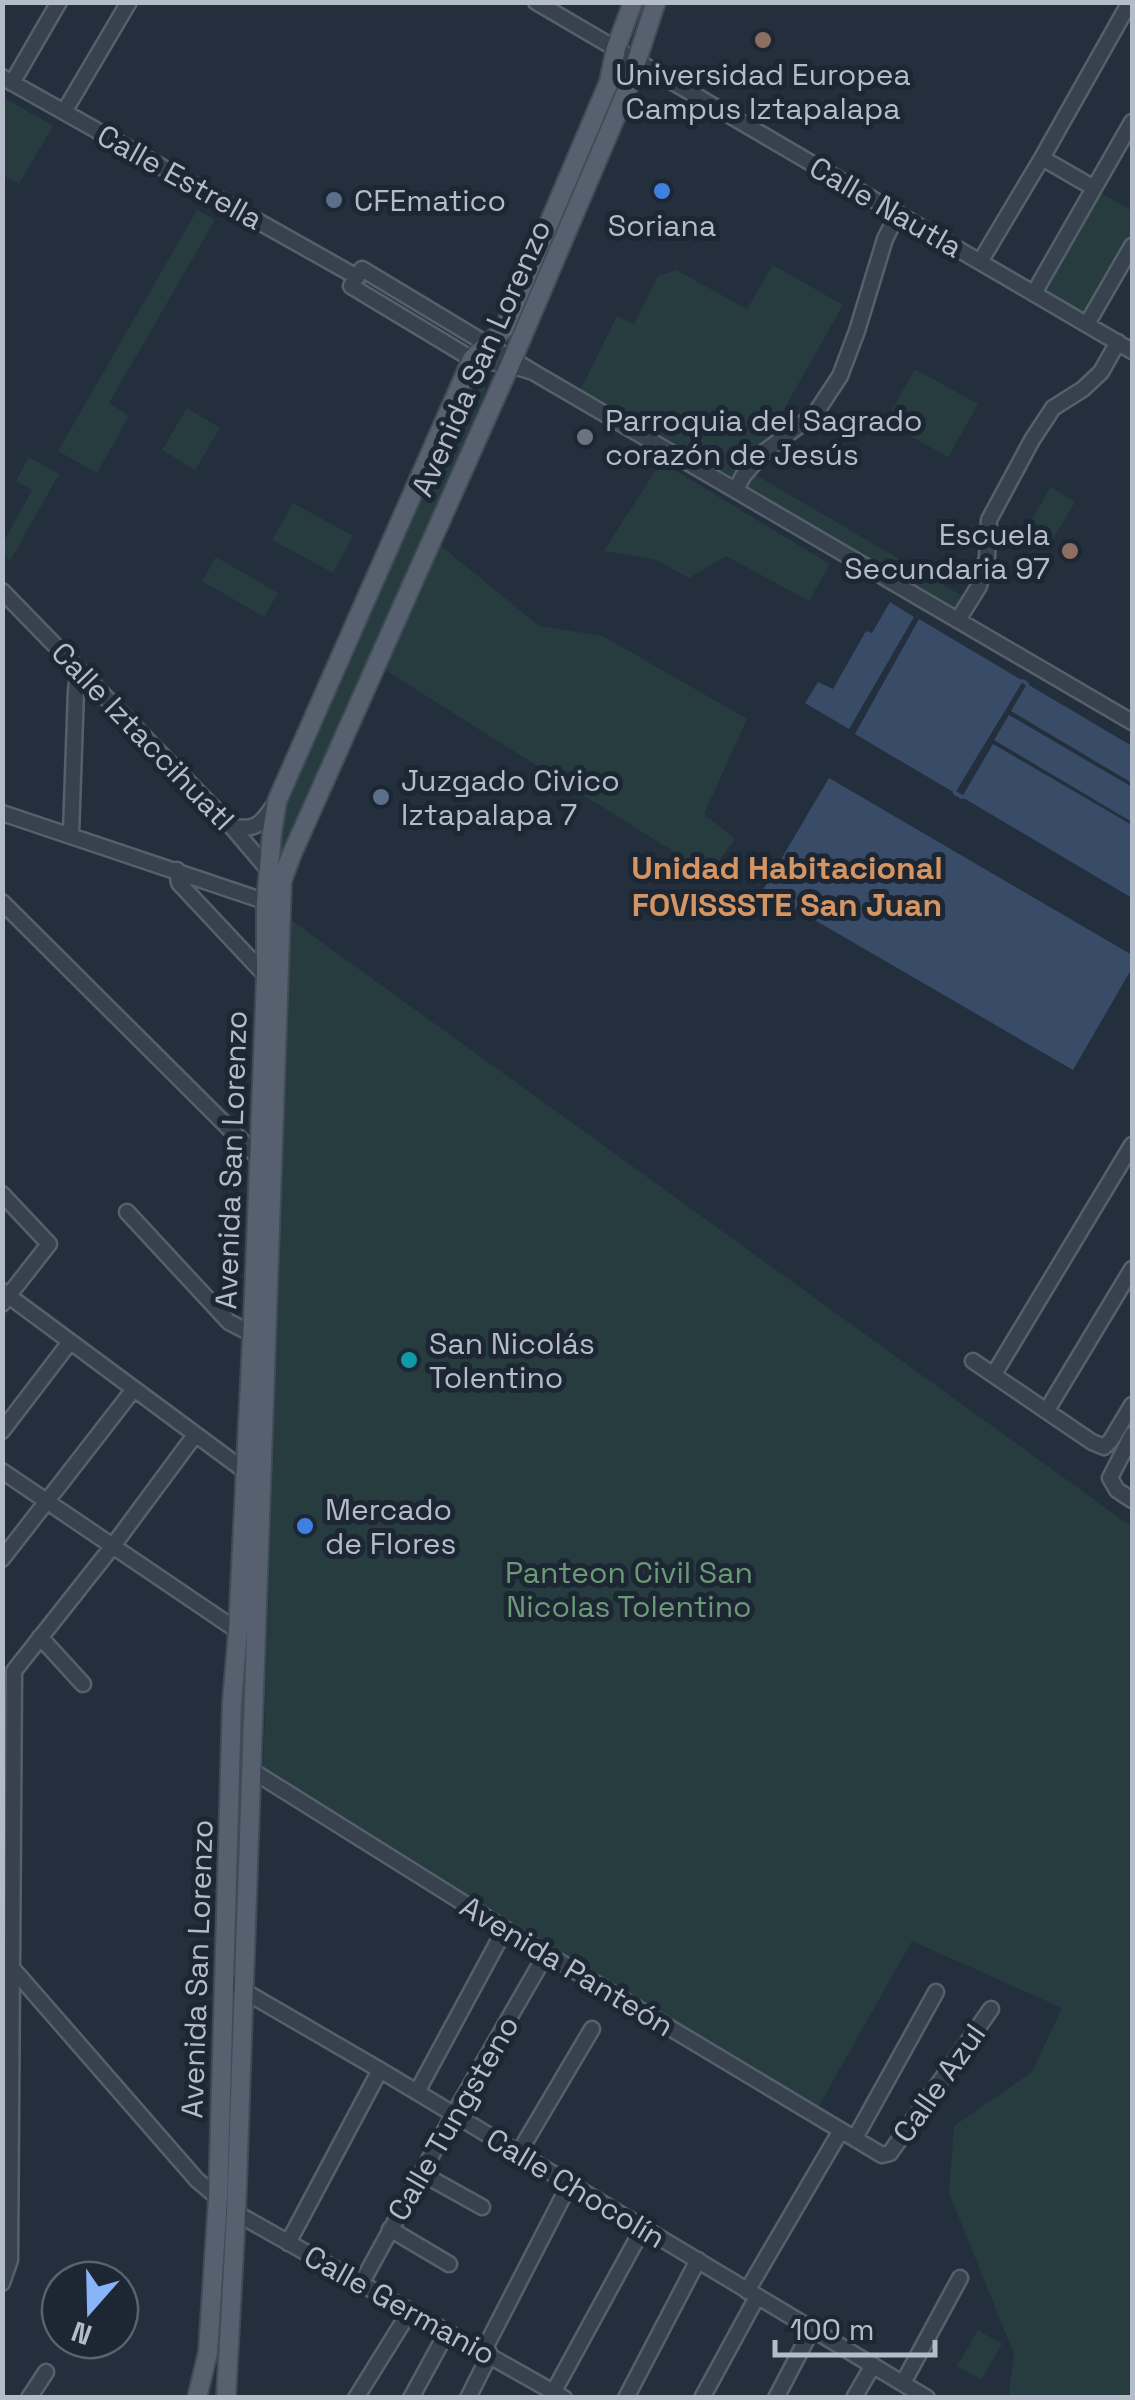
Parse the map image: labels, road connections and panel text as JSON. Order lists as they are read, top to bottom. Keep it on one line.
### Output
{"streets":{"main road":["Avenida San Lorenzo"],"street":["Calle Estrella","Calle Nautla","Calle Iztaccihuatl","Avenida Panteón","Calle Azul","Calle Tungsteno","Calle Chocolín","Calle Germanio"]},"crossings":[["Calle Estrella","Avenida San Lorenzo"],["Calle Nautla","Avenida San Lorenzo"],["Avenida San Lorenzo","Calle Iztaccihuatl"],["Avenida San Lorenzo","Avenida Panteón"],["Avenida San Lorenzo","Calle Chocolín"],["Avenida San Lorenzo","Calle Germanio"],["Avenida Panteón","Calle Azul"],["Avenida Panteón","Calle Tungsteno"],["Calle Tungsteno","Calle Chocolín"],["Calle Tungsteno","Calle Germanio"]],"districts":["Unidad Habitacional FOVISSSTE San Juan"],"parks":["Panteon Civil San Nicolas Tolentino"],"places":["Universidad Europea Campus Iztapalapa","Soriana","CFEmatico","Parroquia del Sagrado corazón de Jesús","Escuela Secundaria 97","Juzgado Civico Iztapalapa 7","San Nicolás Tolentino","Mercado de Flores"],"scale_bar":"100 m","north":"bottom"}
